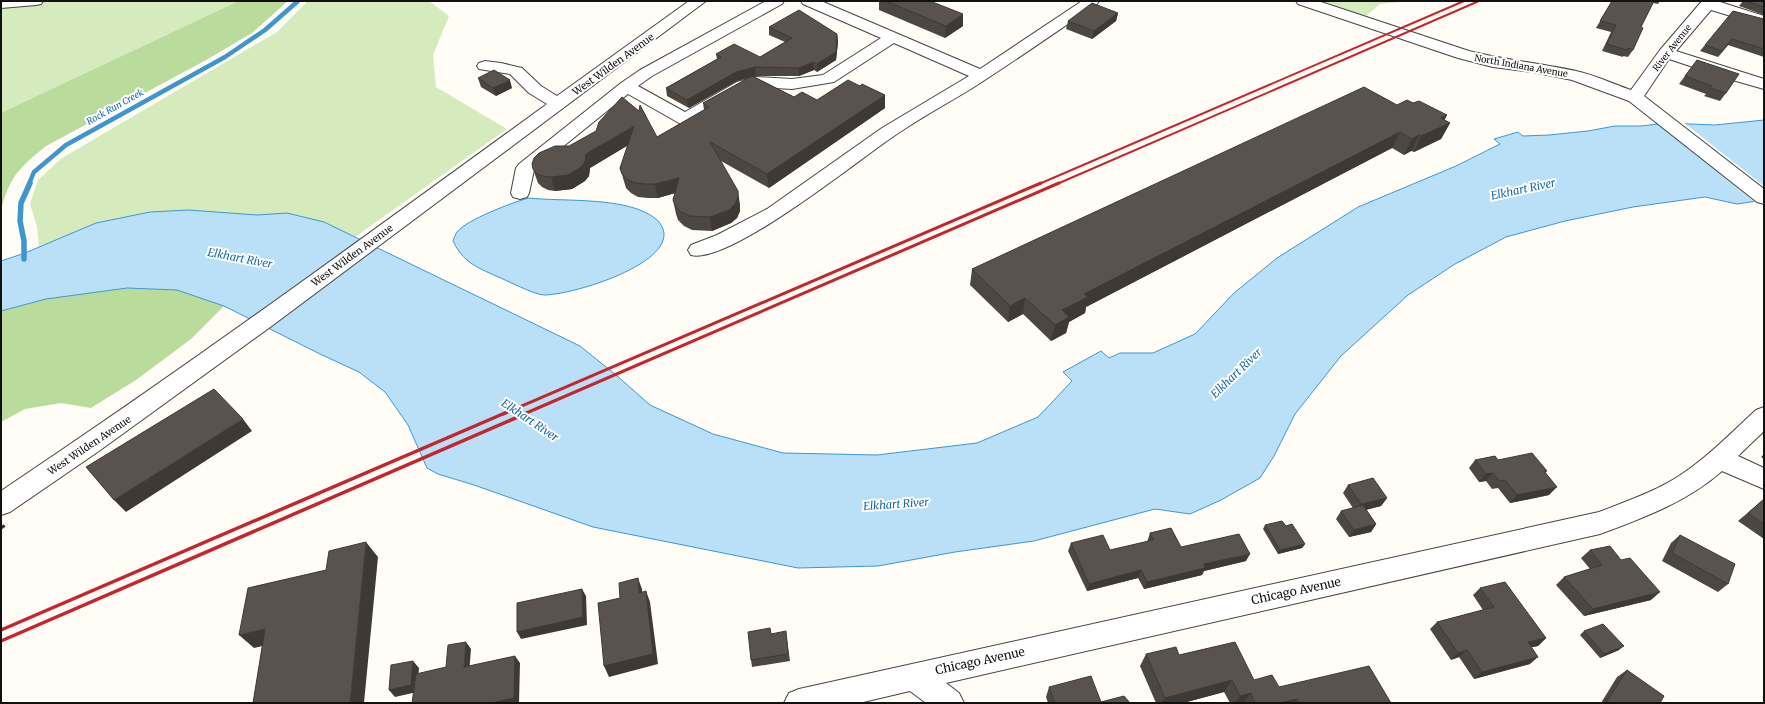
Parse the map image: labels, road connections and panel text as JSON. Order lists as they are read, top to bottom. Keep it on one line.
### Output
{"streets":{"street":["River Avenue","West Wilden Avenue","North Indiana Avenue","Chicago Avenue"]},"crossings":[["River Avenue","North Indiana Avenue"]],"water":["Rock Run Creek","Elkhart River"]}
